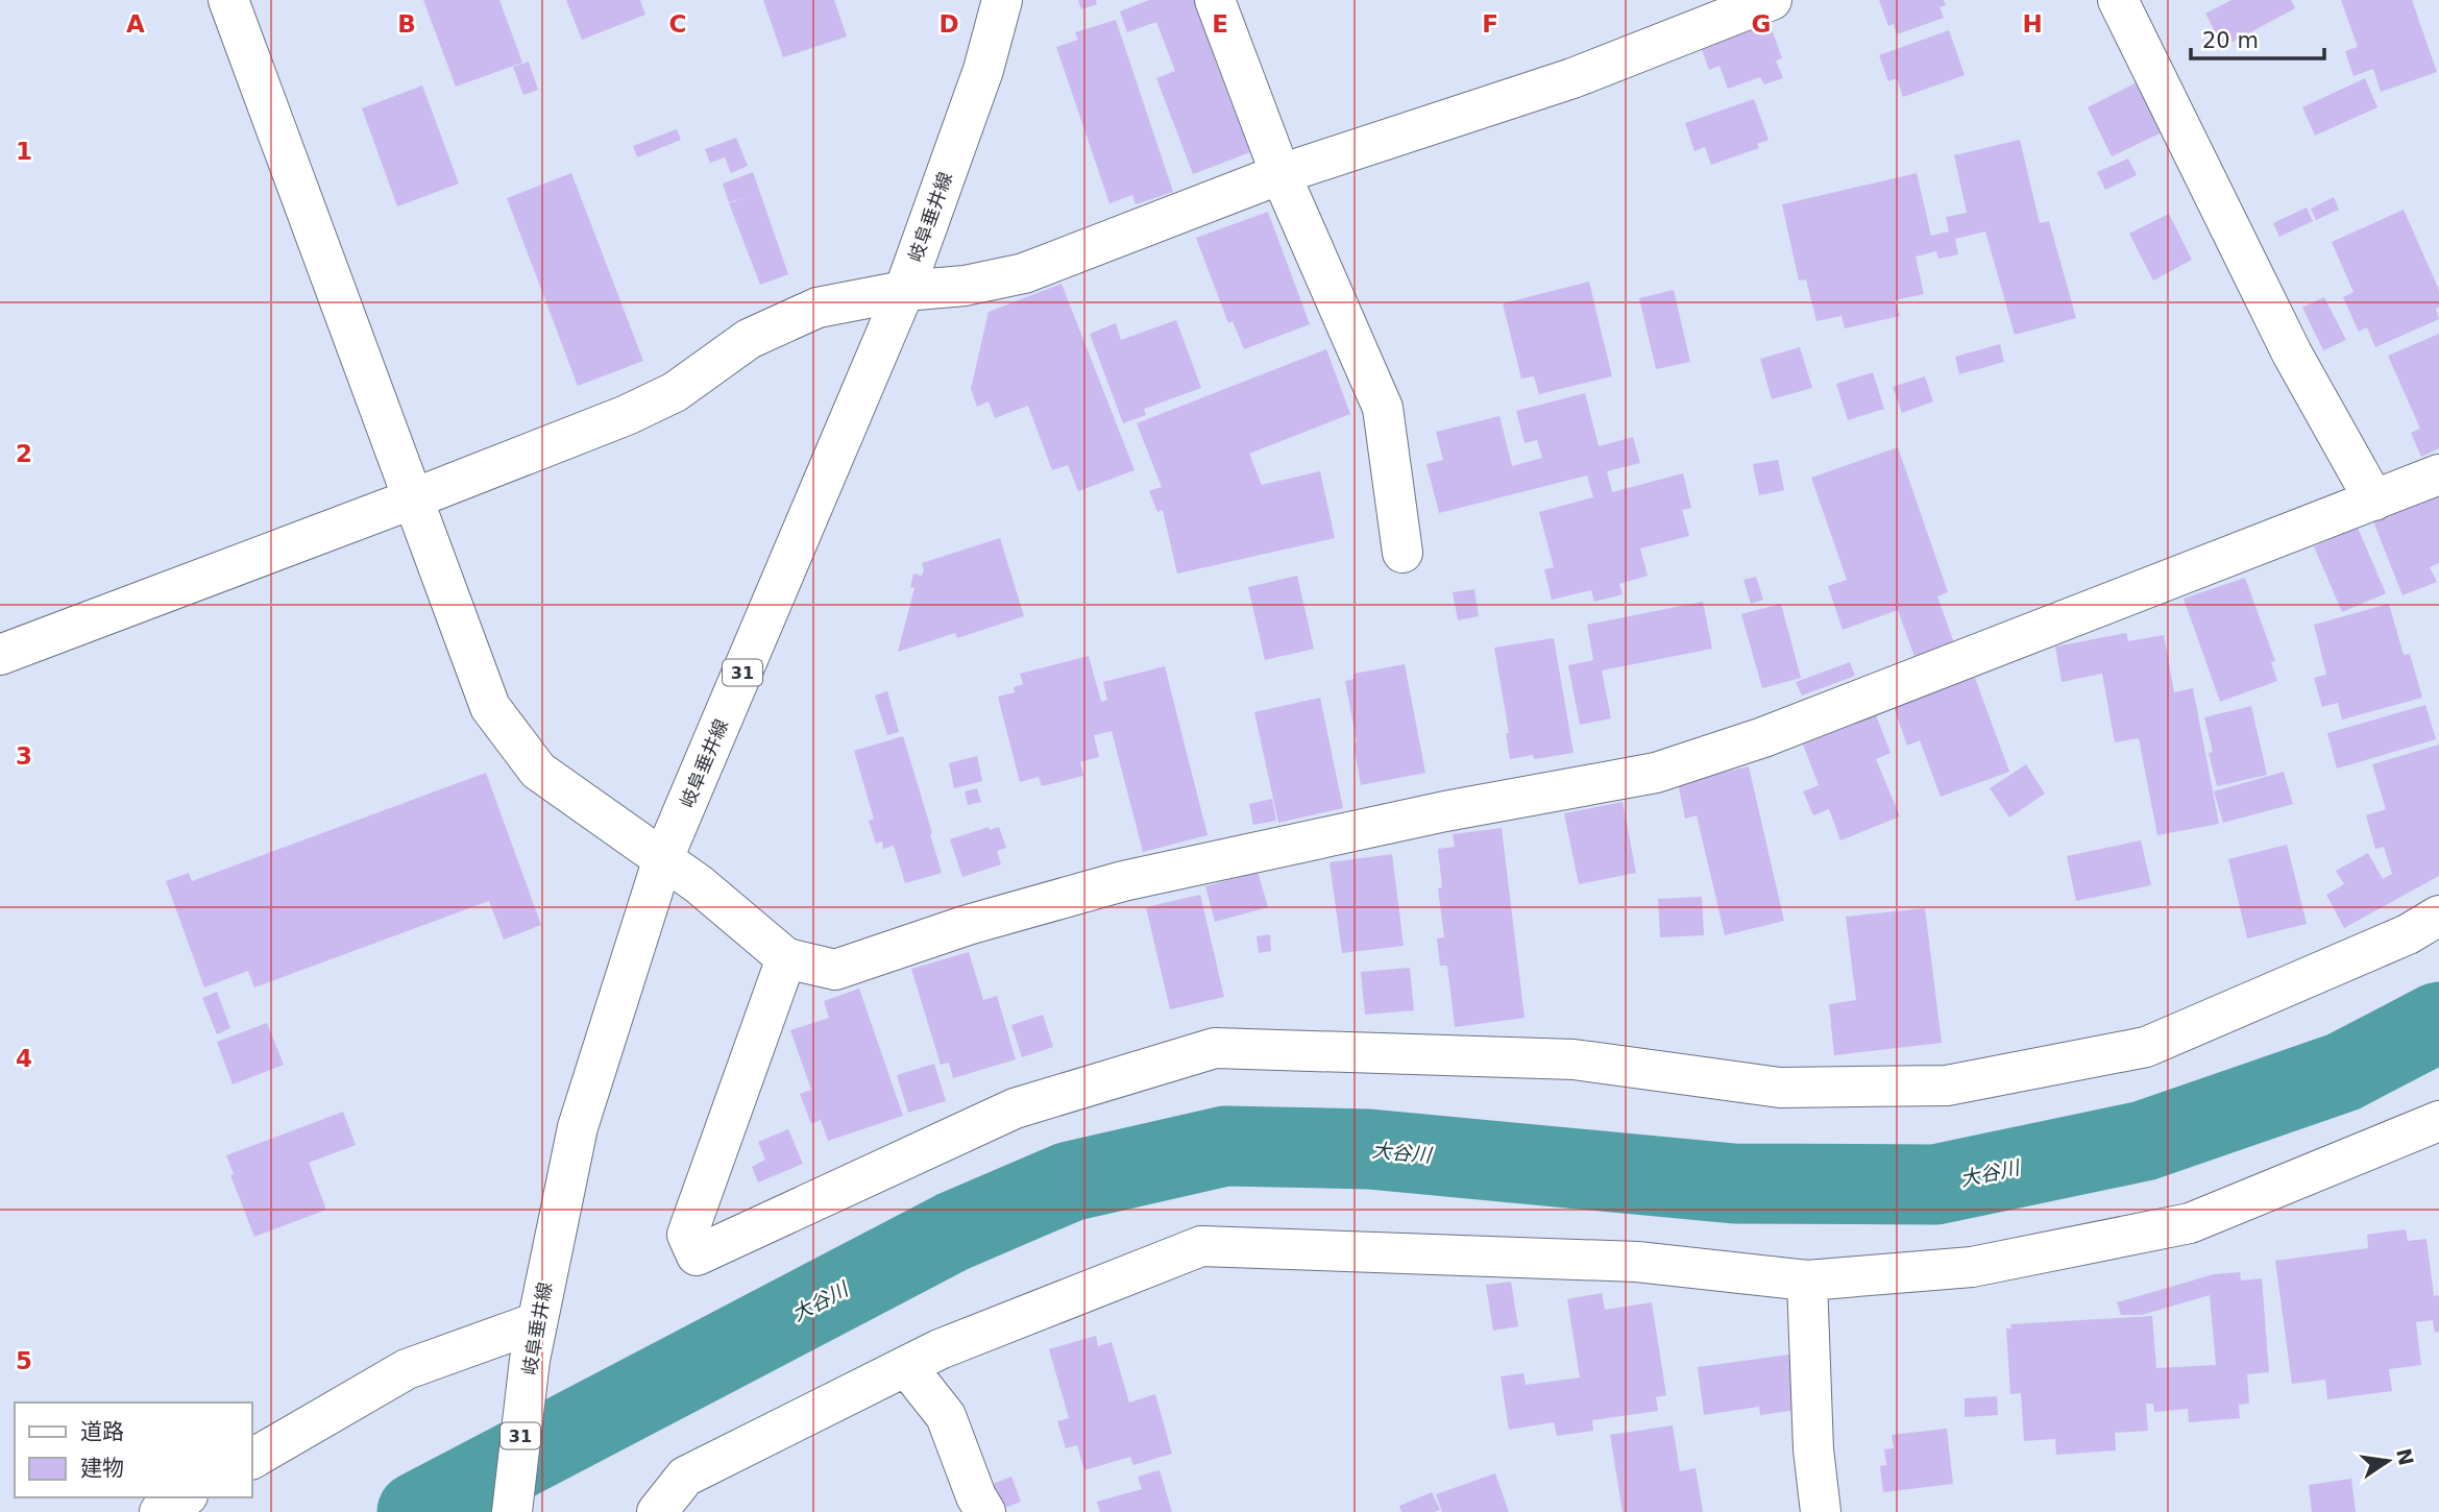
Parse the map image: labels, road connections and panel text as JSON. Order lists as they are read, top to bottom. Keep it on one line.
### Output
{"streets":{"street":["岐阜垂井線","31"]},"water":["大谷川"],"legend":["道路","建物"],"scale_bar":"20 m","north":"right","grid":{"columns":["A","B","C","D","E","F","G","H"],"rows":["1","2","3","4","5"]}}
